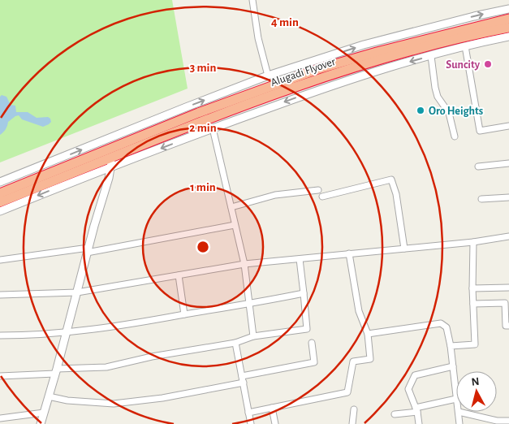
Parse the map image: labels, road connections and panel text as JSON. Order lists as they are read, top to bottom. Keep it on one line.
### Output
{"streets":{"highway":["Alugadi Flyover"]},"places":["Suncity","Oro Heights"],"north":"top","rings":["4 min","3 min","2 min","1 min"]}
